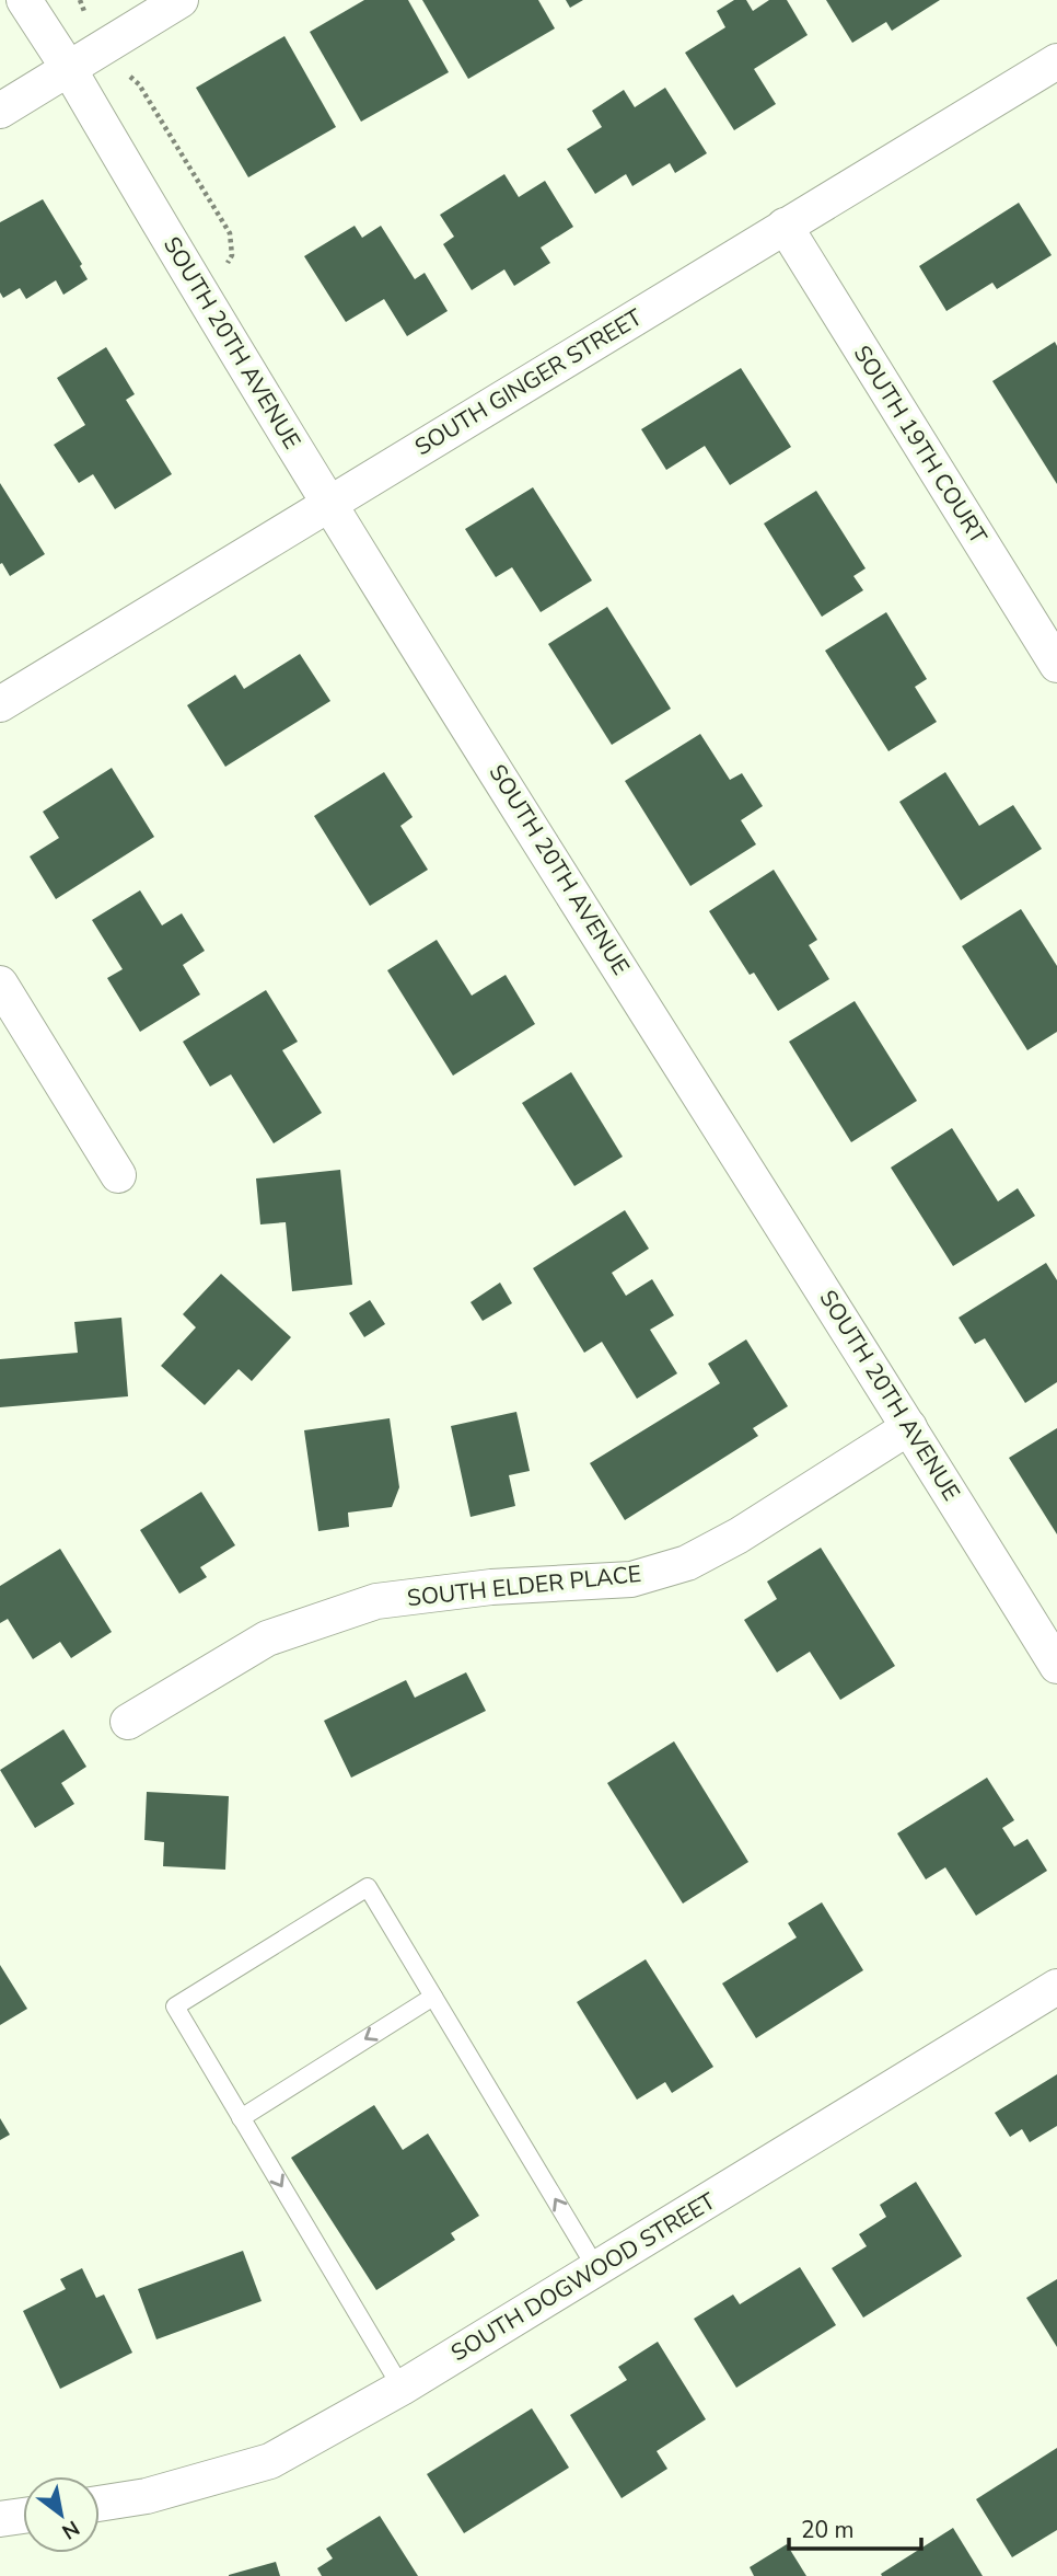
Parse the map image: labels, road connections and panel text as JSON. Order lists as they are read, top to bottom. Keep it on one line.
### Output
{"streets":{"street":["SOUTH 20TH AVENUE","SOUTH GINGER STREET","SOUTH 19TH COURT","SOUTH ELDER PLACE","SOUTH DOGWOOD STREET"]},"crossings":[["SOUTH 20TH AVENUE","SOUTH GINGER STREET"],["SOUTH 20TH AVENUE","SOUTH ELDER PLACE"],["SOUTH GINGER STREET","SOUTH 19TH COURT"]],"scale_bar":"20 m","north":"bottom right"}
